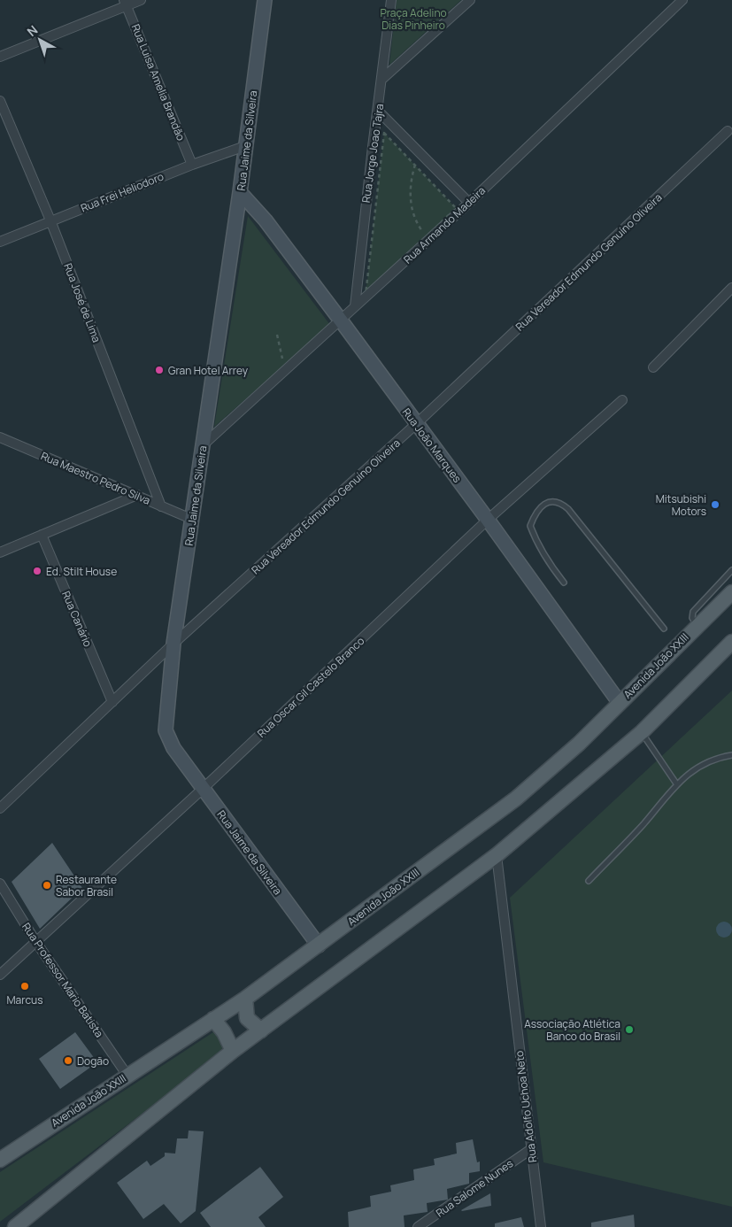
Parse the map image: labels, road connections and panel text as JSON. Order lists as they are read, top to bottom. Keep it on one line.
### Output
{"streets":{"main road":["Avenida João XXIII"],"street":["Rua Luisa Amelia Brandão","Rua Jaime da Silveira","Rua Jorge Joao Tajra","Rua Frei Heliodoro","Rua Armando Madeira","Rua Vereador Edmundo Genuíno Oliveira","Rua José de Lima","Rua João Marques","Rua Maestro Pedro Silva","Rua Canário","Rua Oscar Gil Castelo Branco","Rua Professor Mario Batista","Rua Adolfo Uchoa Neto","Rua Salome Nunes"]},"crossings":[["Rua Luisa Amelia Brandão","Rua Frei Heliodoro"],["Rua Jaime da Silveira","Rua Frei Heliodoro"],["Rua Jaime da Silveira","Rua Armando Madeira"],["Rua Jaime da Silveira","Rua Vereador Edmundo Genuíno Oliveira"],["Rua Jaime da Silveira","Rua João Marques"],["Rua Jaime da Silveira","Rua Maestro Pedro Silva"],["Rua Jaime da Silveira","Avenida João XXIII"],["Rua Jaime da Silveira","Rua Oscar Gil Castelo Branco"],["Rua Jorge Joao Tajra","Rua Armando Madeira"],["Rua Frei Heliodoro","Rua José de Lima"],["Rua Armando Madeira","Rua João Marques"],["Rua Vereador Edmundo Genuíno Oliveira","Rua João Marques"],["Rua Vereador Edmundo Genuíno Oliveira","Rua Canário"],["Rua José de Lima","Rua Maestro Pedro Silva"],["Rua João Marques","Avenida João XXIII"],["Rua João Marques","Rua Oscar Gil Castelo Branco"],["Avenida João XXIII","Rua Professor Mario Batista"],["Rua Oscar Gil Castelo Branco","Rua Professor Mario Batista"],["Rua Adolfo Uchoa Neto","Rua Salome Nunes"]],"parks":["Praça Adelino Dias Pinheiro"],"places":["Gran Hotel Arrey","Mitsubishi Motors","Ed. Stilt House","Restaurante Sabor Brasil","Marcus","Associação Atlética Banco do Brasil","Dogão"],"north":"top left"}
